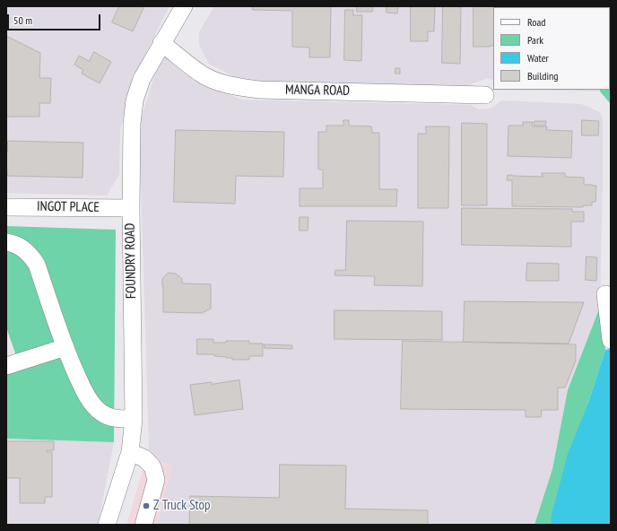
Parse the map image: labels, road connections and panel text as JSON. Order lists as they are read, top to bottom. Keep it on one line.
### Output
{"streets":{"street":["MANGA ROAD","INGOT PLACE","FOUNDRY ROAD"]},"crossings":[["MANGA ROAD","FOUNDRY ROAD"],["INGOT PLACE","FOUNDRY ROAD"]],"places":["Z Truck Stop"],"legend":["Road","Park","Water","Building"],"scale_bar":"50 m"}
